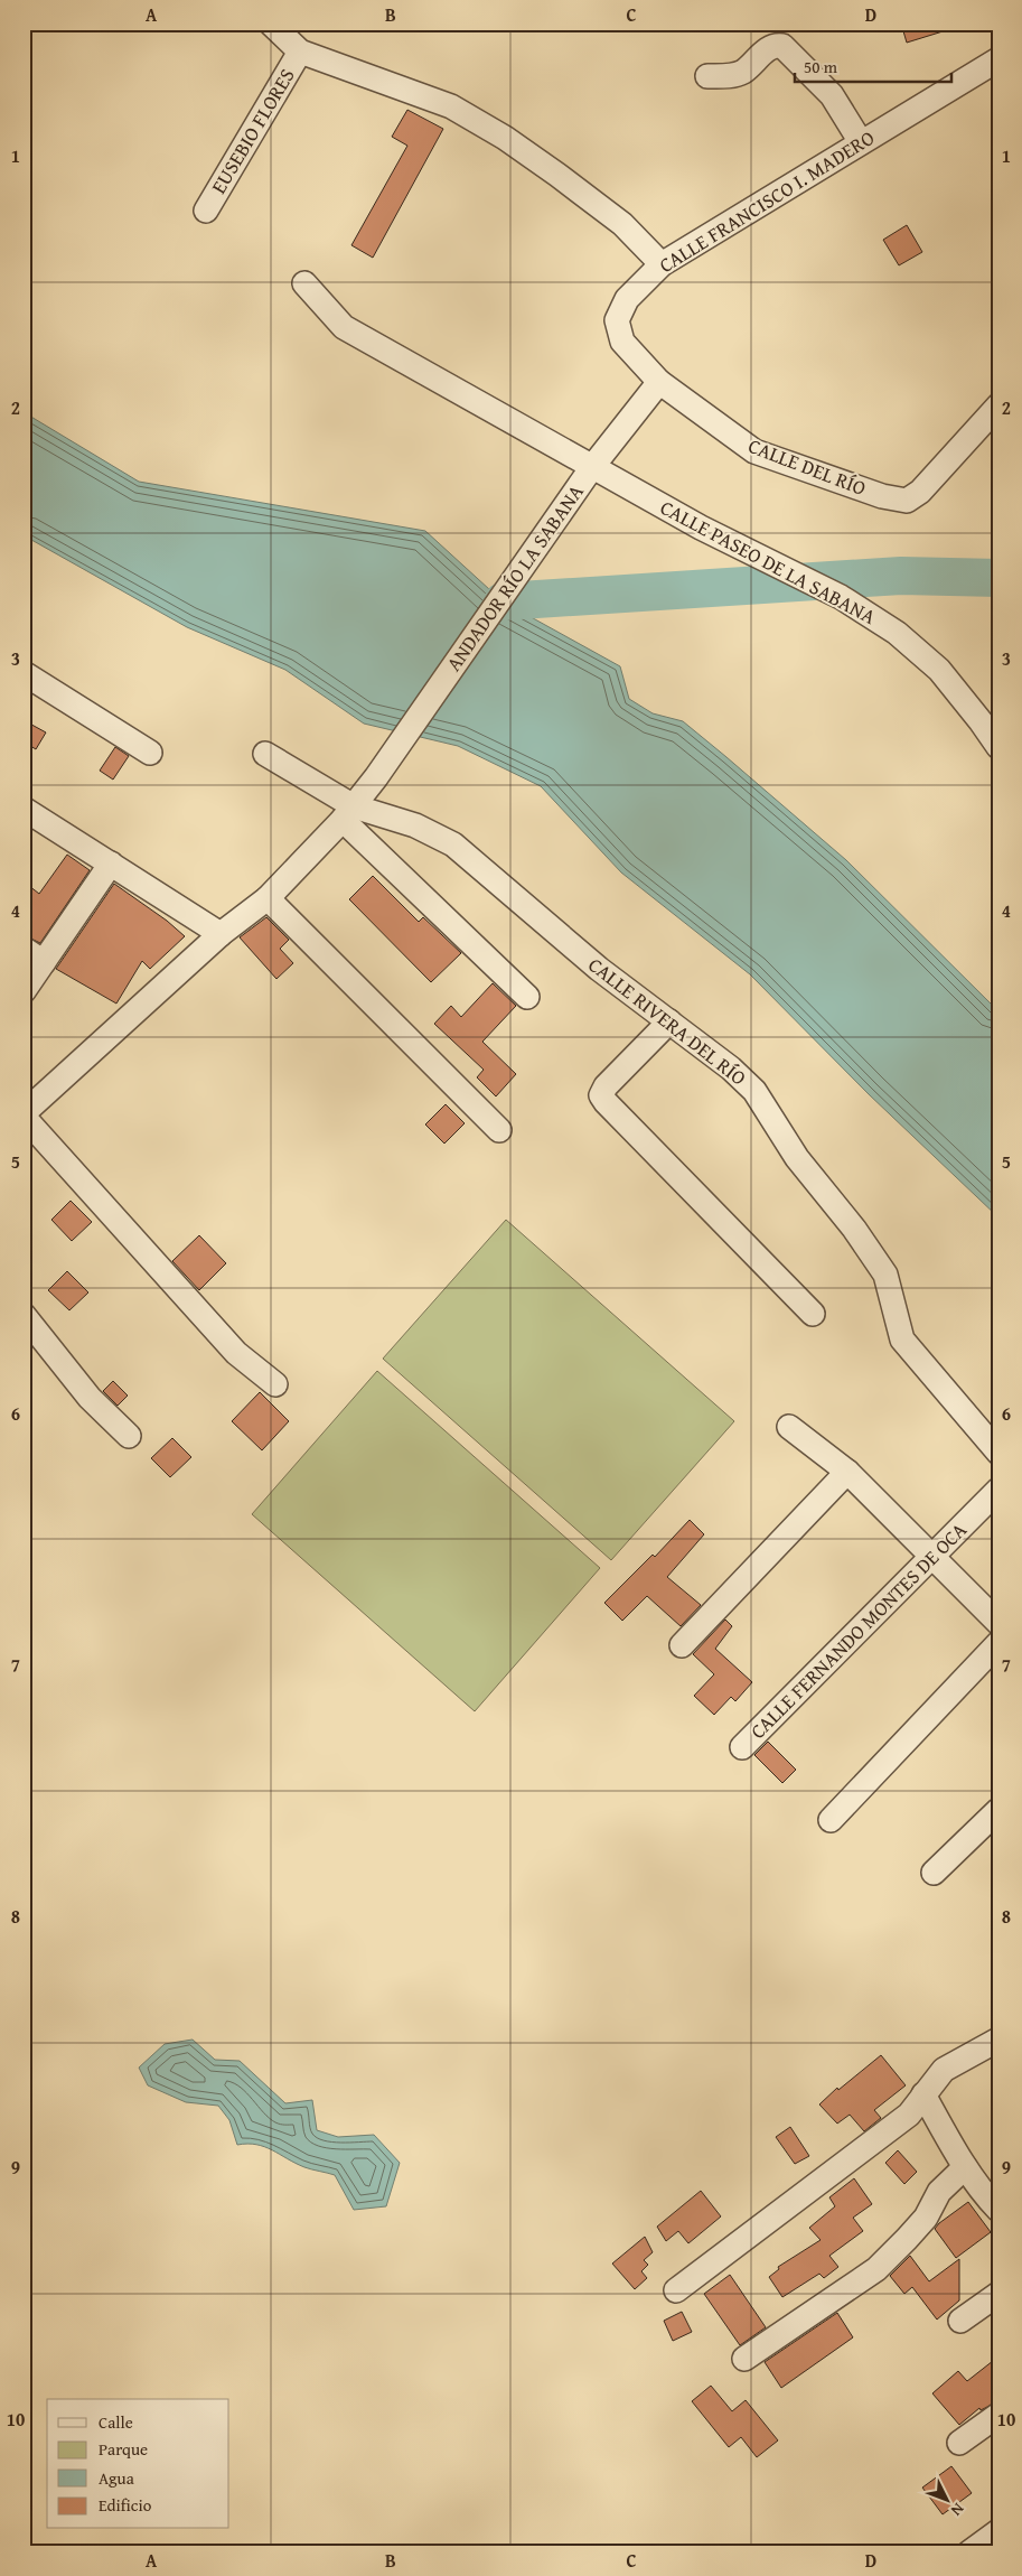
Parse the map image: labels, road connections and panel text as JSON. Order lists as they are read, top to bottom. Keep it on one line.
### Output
{"streets":{"street":["EUSEBIO FLORES","CALLE FRANCISCO I. MADERO","CALLE DEL RÍO","CALLE PASEO DE LA SABANA","ANDADOR RÍO LA SABANA","CALLE RIVERA DEL RÍO","CALLE FERNANDO MONTES DE OCA"]},"crossings":[["CALLE FRANCISCO I. MADERO","CALLE DEL RÍO"],["CALLE FRANCISCO I. MADERO","ANDADOR RÍO LA SABANA"],["CALLE DEL RÍO","ANDADOR RÍO LA SABANA"],["CALLE PASEO DE LA SABANA","ANDADOR RÍO LA SABANA"],["ANDADOR RÍO LA SABANA","CALLE RIVERA DEL RÍO"]],"legend":["Calle","Parque","Agua","Edificio"],"scale_bar":"50 m","north":"bottom right","grid":{"columns":["A","B","C","D"],"rows":["1","2","3","4","5","6","7","8","9","10"]}}
